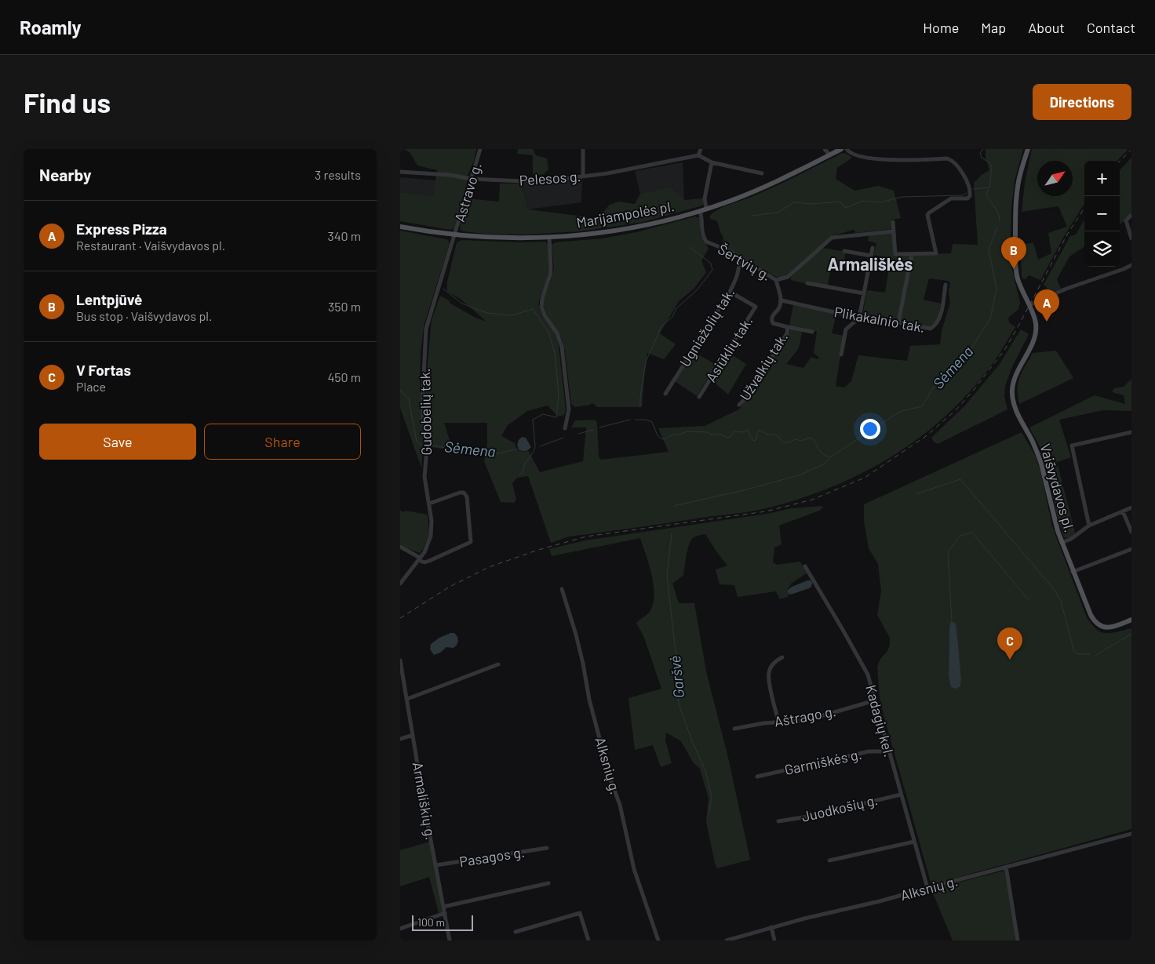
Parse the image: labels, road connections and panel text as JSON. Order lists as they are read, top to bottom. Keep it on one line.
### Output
{"streets":{"main road":["Marijampolės pl.","Vaišvydavos pl."],"street":["Pelesos g.","Astravo g.","Šertvių g.","Plikakalnio tak.","Ugniažolių tak.","Asiūklių tak.","Užvalkių tak.","Gudobelių tak.","Aštrago g.","Kadagių kel.","Garmiškės g.","Alksnių g.","Armališkių g.","Juodkošių g.","Pasagos g."]},"crossings":[["Pelesos g.","Astravo g."],["Astravo g.","Marijampolės pl."],["Astravo g.","Gudobelių tak."],["Marijampolės pl.","Šertvių g."],["Marijampolės pl.","Gudobelių tak."],["Šertvių g.","Ugniažolių tak."],["Ugniažolių tak.","Asiūklių tak."],["Aštrago g.","Kadagių kel."],["Kadagių kel.","Garmiškės g."],["Kadagių kel.","Alksnių g."],["Kadagių kel.","Juodkošių g."],["Armališkių g.","Pasagos g."]],"districts":["Armališkės"],"water":["Sėmena","Garšvė"],"scale_bar":"100 m","north":"top right","page":{"header":"Roamly","nav":["Home","Map","About","Contact"],"buttons":["Directions",["Save","Share"]],"title":"Find us","heading":["Nearby","3 results"],"map_buttons":["+","−"],"list":[{"mark":"A","name":"Express Pizza","note":"Restaurant · Vaišvydavos pl.","value":"340 m"},{"mark":"B","name":"Lentpjūvė","note":"Bus stop · Vaišvydavos pl.","value":"350 m"},{"mark":"C","name":"V Fortas","note":"Place","value":"450 m"}],"pins":["B","A","C"],"scale":"100 m"}}
